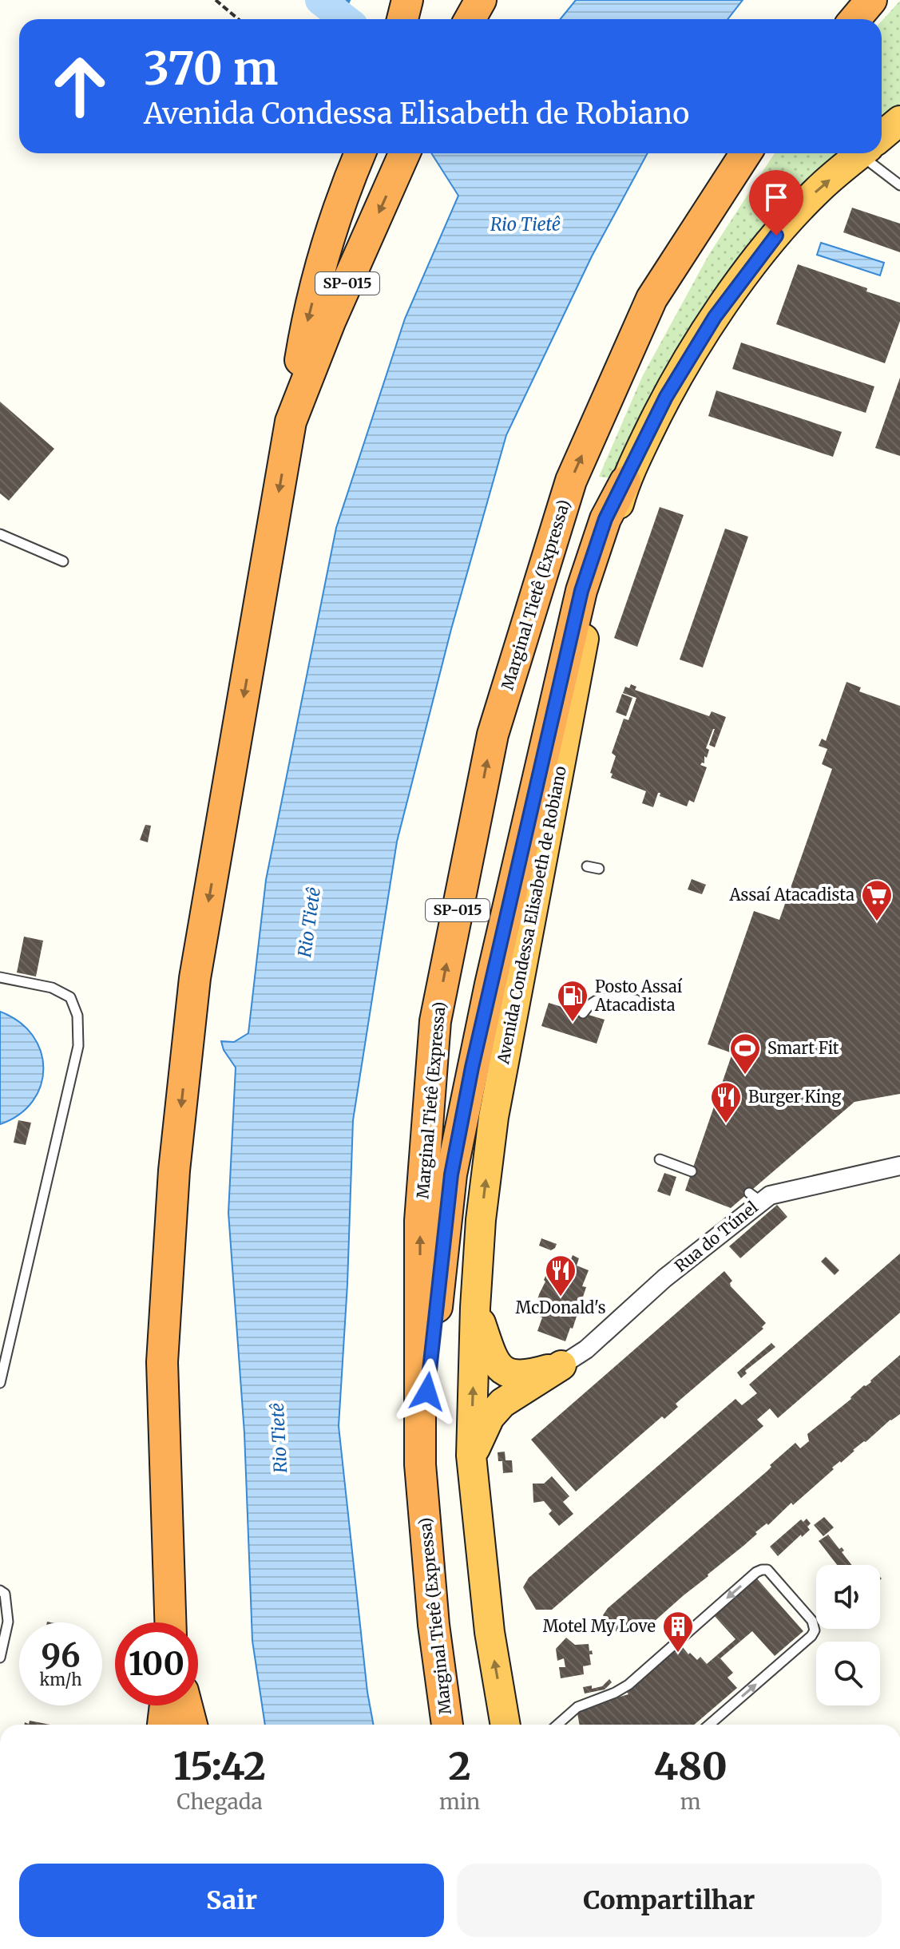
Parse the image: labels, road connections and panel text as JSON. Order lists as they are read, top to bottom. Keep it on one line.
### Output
{"streets":{"highway":["SP-015","Marginal Tietê (Expressa)","Avenida Condessa Elisabeth de Robiano"],"street":["Rua do Túnel"]},"water":["Rio Tietê"],"places":{"supermarket":["Assaí Atacadista"],"fuel station":["Posto Assaí Atacadista"],"sports":["Smart Fit"],"restaurant":["Burger King","McDonald's"],"building":["Motel My Love"]},"page":{"turn":["370 m","Avenida Condessa Elisabeth de Robiano"],"speed":"96 km/h","limit":"100","eta":["15:42","Chegada","2","min","480","m"],"buttons":["Sair","Compartilhar"]}}
